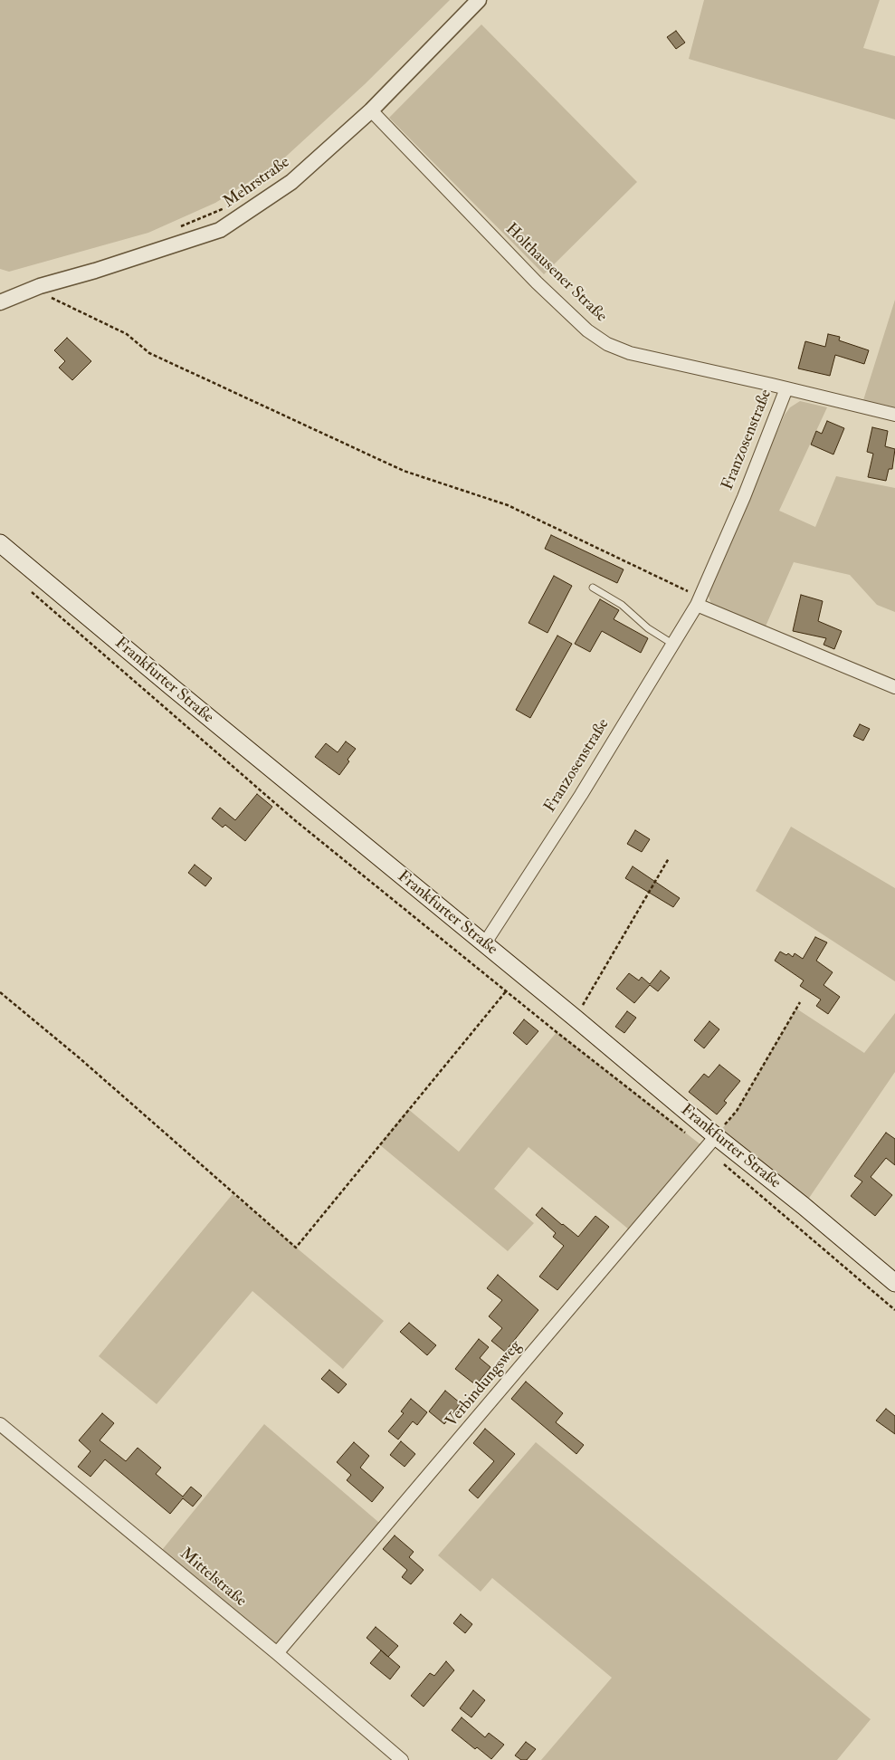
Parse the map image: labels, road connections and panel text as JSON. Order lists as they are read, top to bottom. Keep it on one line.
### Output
{"streets":{"main road":["Frankfurter Straße"],"street":["Mehrstraße","Holthausener Straße","Franzosenstraße","Verbindungsweg","Mittelstraße"]},"crossings":[["Mehrstraße","Holthausener Straße"],["Holthausener Straße","Franzosenstraße"],["Franzosenstraße","Frankfurter Straße"],["Frankfurter Straße","Verbindungsweg"],["Verbindungsweg","Mittelstraße"]]}
